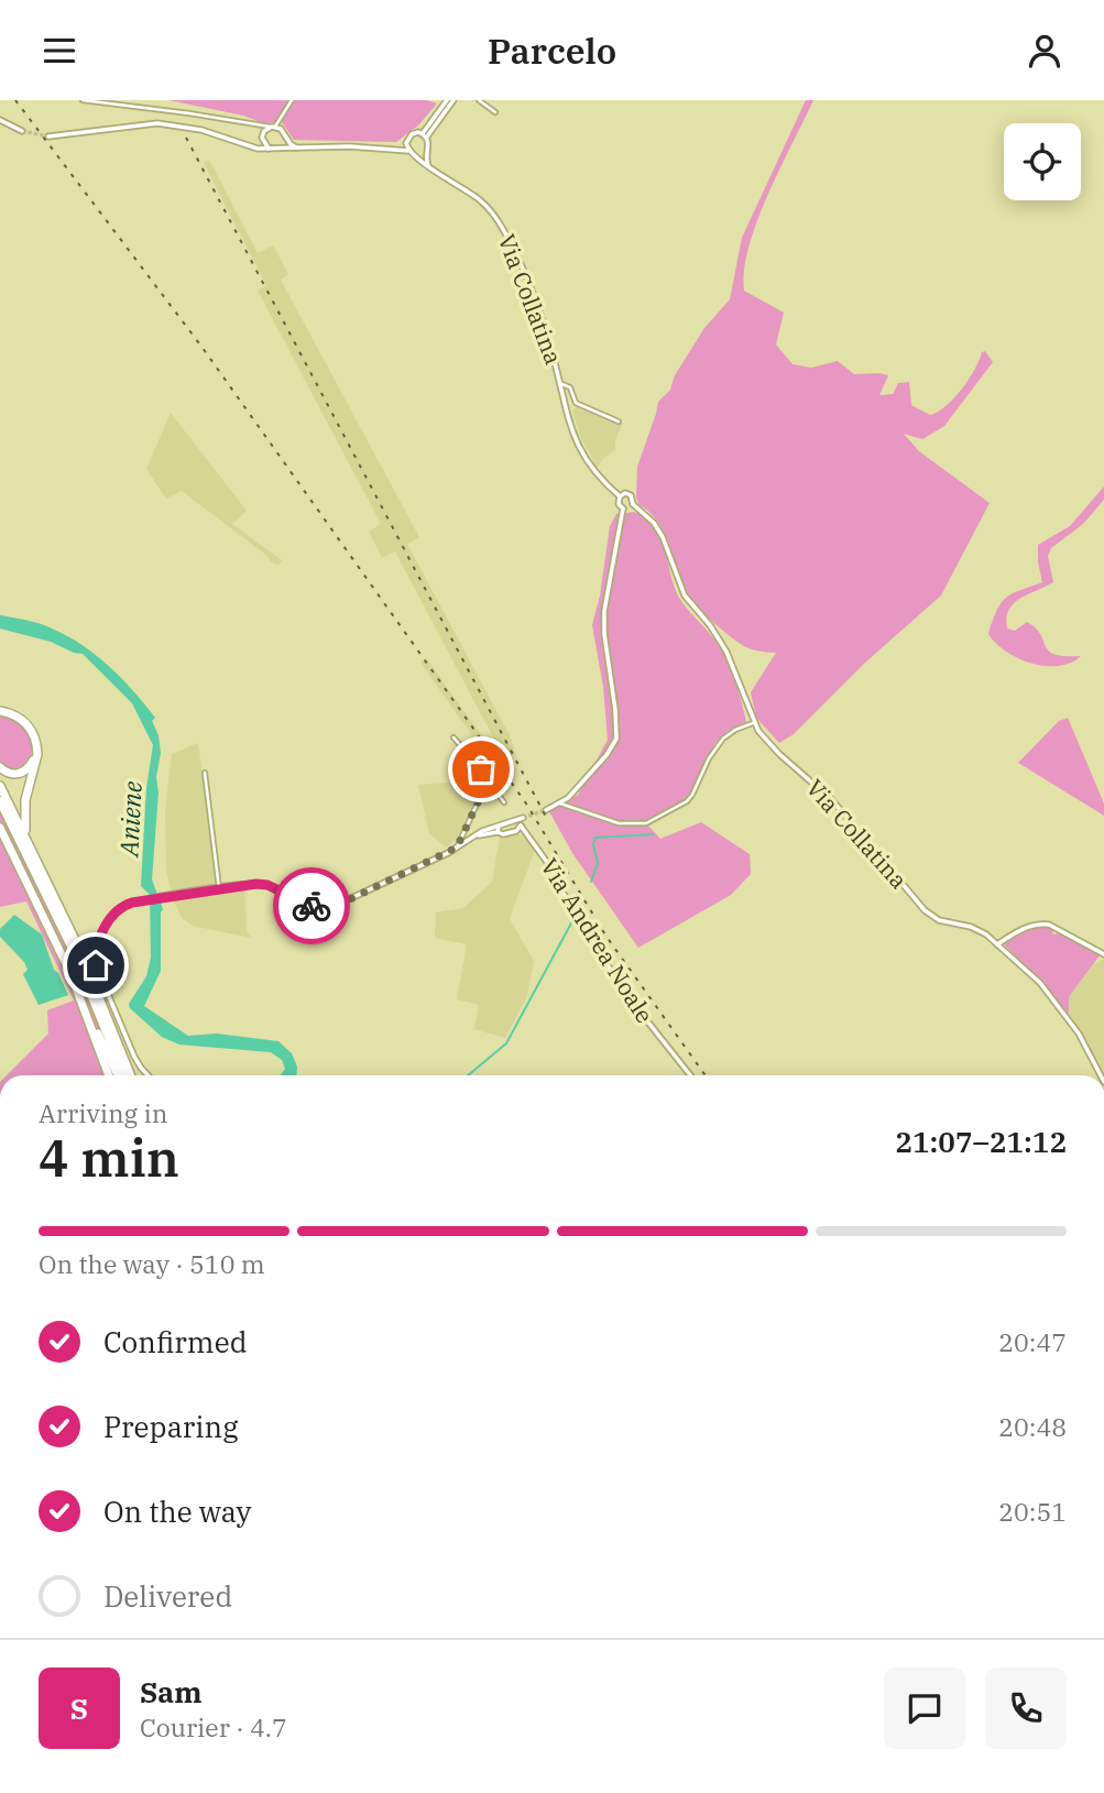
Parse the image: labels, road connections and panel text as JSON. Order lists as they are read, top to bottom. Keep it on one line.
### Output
{"streets":{"street":["Via Collatina","Via Andrea Noale"]},"water":["Aniene"],"page":{"header":"Parcelo","heading":["4 min","Arriving in","21:07–21:12"],"panel":["Sam","Courier · 4.7"],"bar":"On the way · 510 m","list":[["Confirmed","20:47"],["Preparing","20:48"],["On the way","20:51"],"Delivered"],"round":"S"}}
